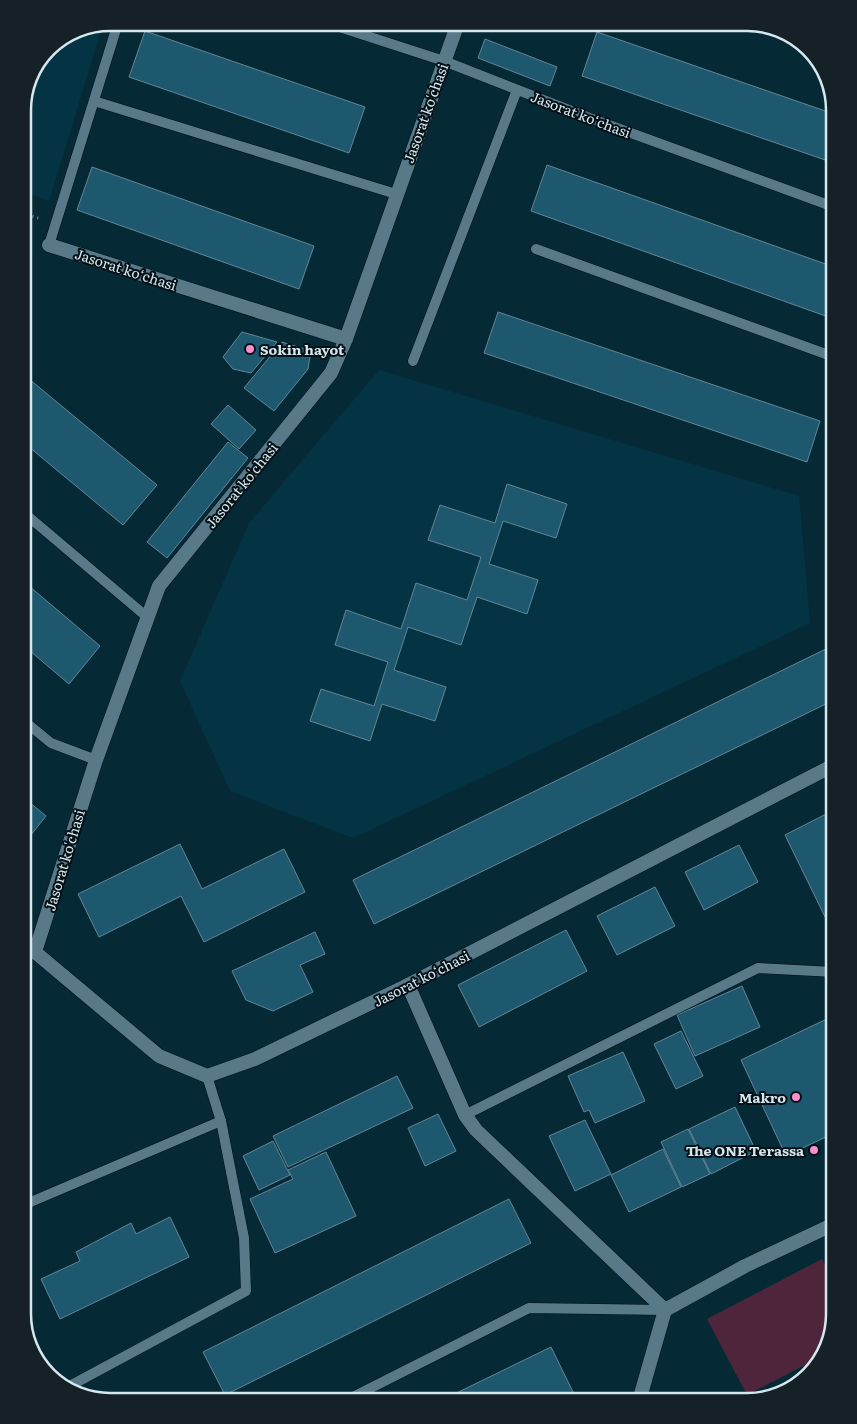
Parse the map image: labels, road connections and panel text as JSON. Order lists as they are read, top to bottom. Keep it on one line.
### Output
{"streets":{"street":["Jasorat ko'chasi","Jasorat ko‘chasi"]},"crossings":[["Jasorat ko'chasi","Jasorat ko‘chasi"]],"places":["Sokin hayot","Makro","The ONE Terassa"]}
